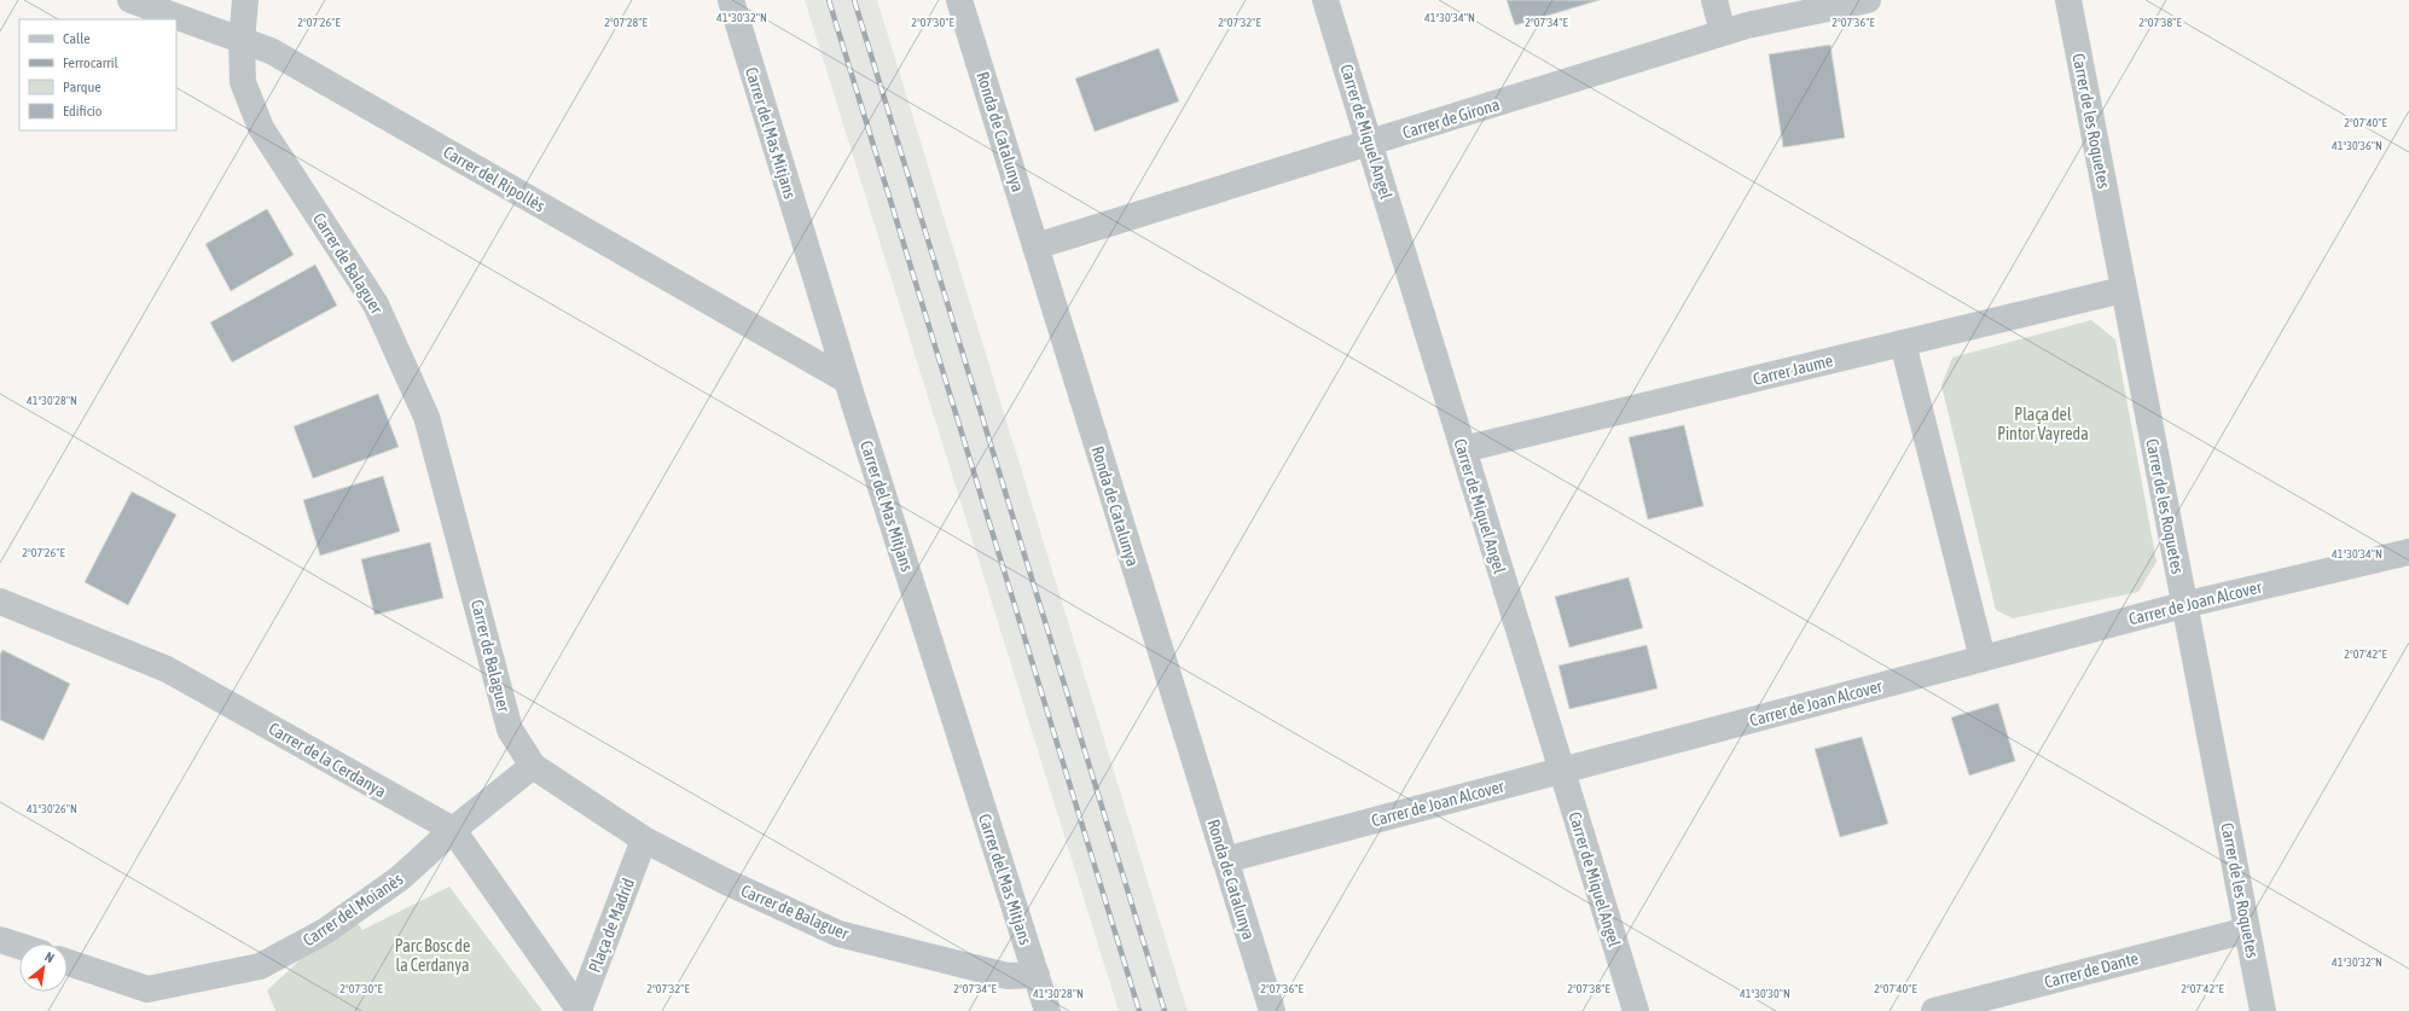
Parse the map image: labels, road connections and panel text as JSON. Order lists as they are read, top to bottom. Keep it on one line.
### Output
{"streets":{"street":["Carrer de Girona","Carrer de les Roquetes","Ronda de Catalunya","Carrer de Miquel Angel","Carrer del Mas Mitjans","Carrer del Ripollès","Carrer de Balaguer","Carrer Jaume","Carrer de Joan Alcover","Carrer de la Cerdanya","Carrer del Moianès","Plaça de Madrid","Carrer de Dante"]},"crossings":[["Carrer de Girona","Ronda de Catalunya"],["Carrer de Girona","Carrer de Miquel Angel"],["Carrer de les Roquetes","Carrer Jaume"],["Carrer de les Roquetes","Carrer de Joan Alcover"],["Carrer de les Roquetes","Carrer de Dante"],["Ronda de Catalunya","Carrer de Joan Alcover"],["Carrer de Miquel Angel","Carrer Jaume"],["Carrer de Miquel Angel","Carrer de Joan Alcover"],["Carrer del Mas Mitjans","Carrer del Ripollès"],["Carrer del Mas Mitjans","Carrer de Balaguer"],["Carrer del Ripollès","Carrer de Balaguer"],["Carrer de Balaguer","Carrer del Moianès"],["Carrer de Balaguer","Plaça de Madrid"],["Carrer de la Cerdanya","Carrer del Moianès"],["Carrer de la Cerdanya","Plaça de Madrid"]],"parks":["Plaça del Pintor Vayreda","Parc Bosc de la Cerdanya"],"legend":["Calle","Ferrocarril","Parque","Edificio"],"north":"top right","coordinates":["41°30'32\"N","41°30'34\"N","2°07'32\"E","2°07'38\"E","2°07'26\"E","2°07'28\"E","2°07'30\"E","2°07'34\"E","2°07'36\"E","2°07'40\"E","41°30'36\"N","41°30'28\"N","2°07'42\"E","41°30'26\"N","41°30'30\"N"]}
